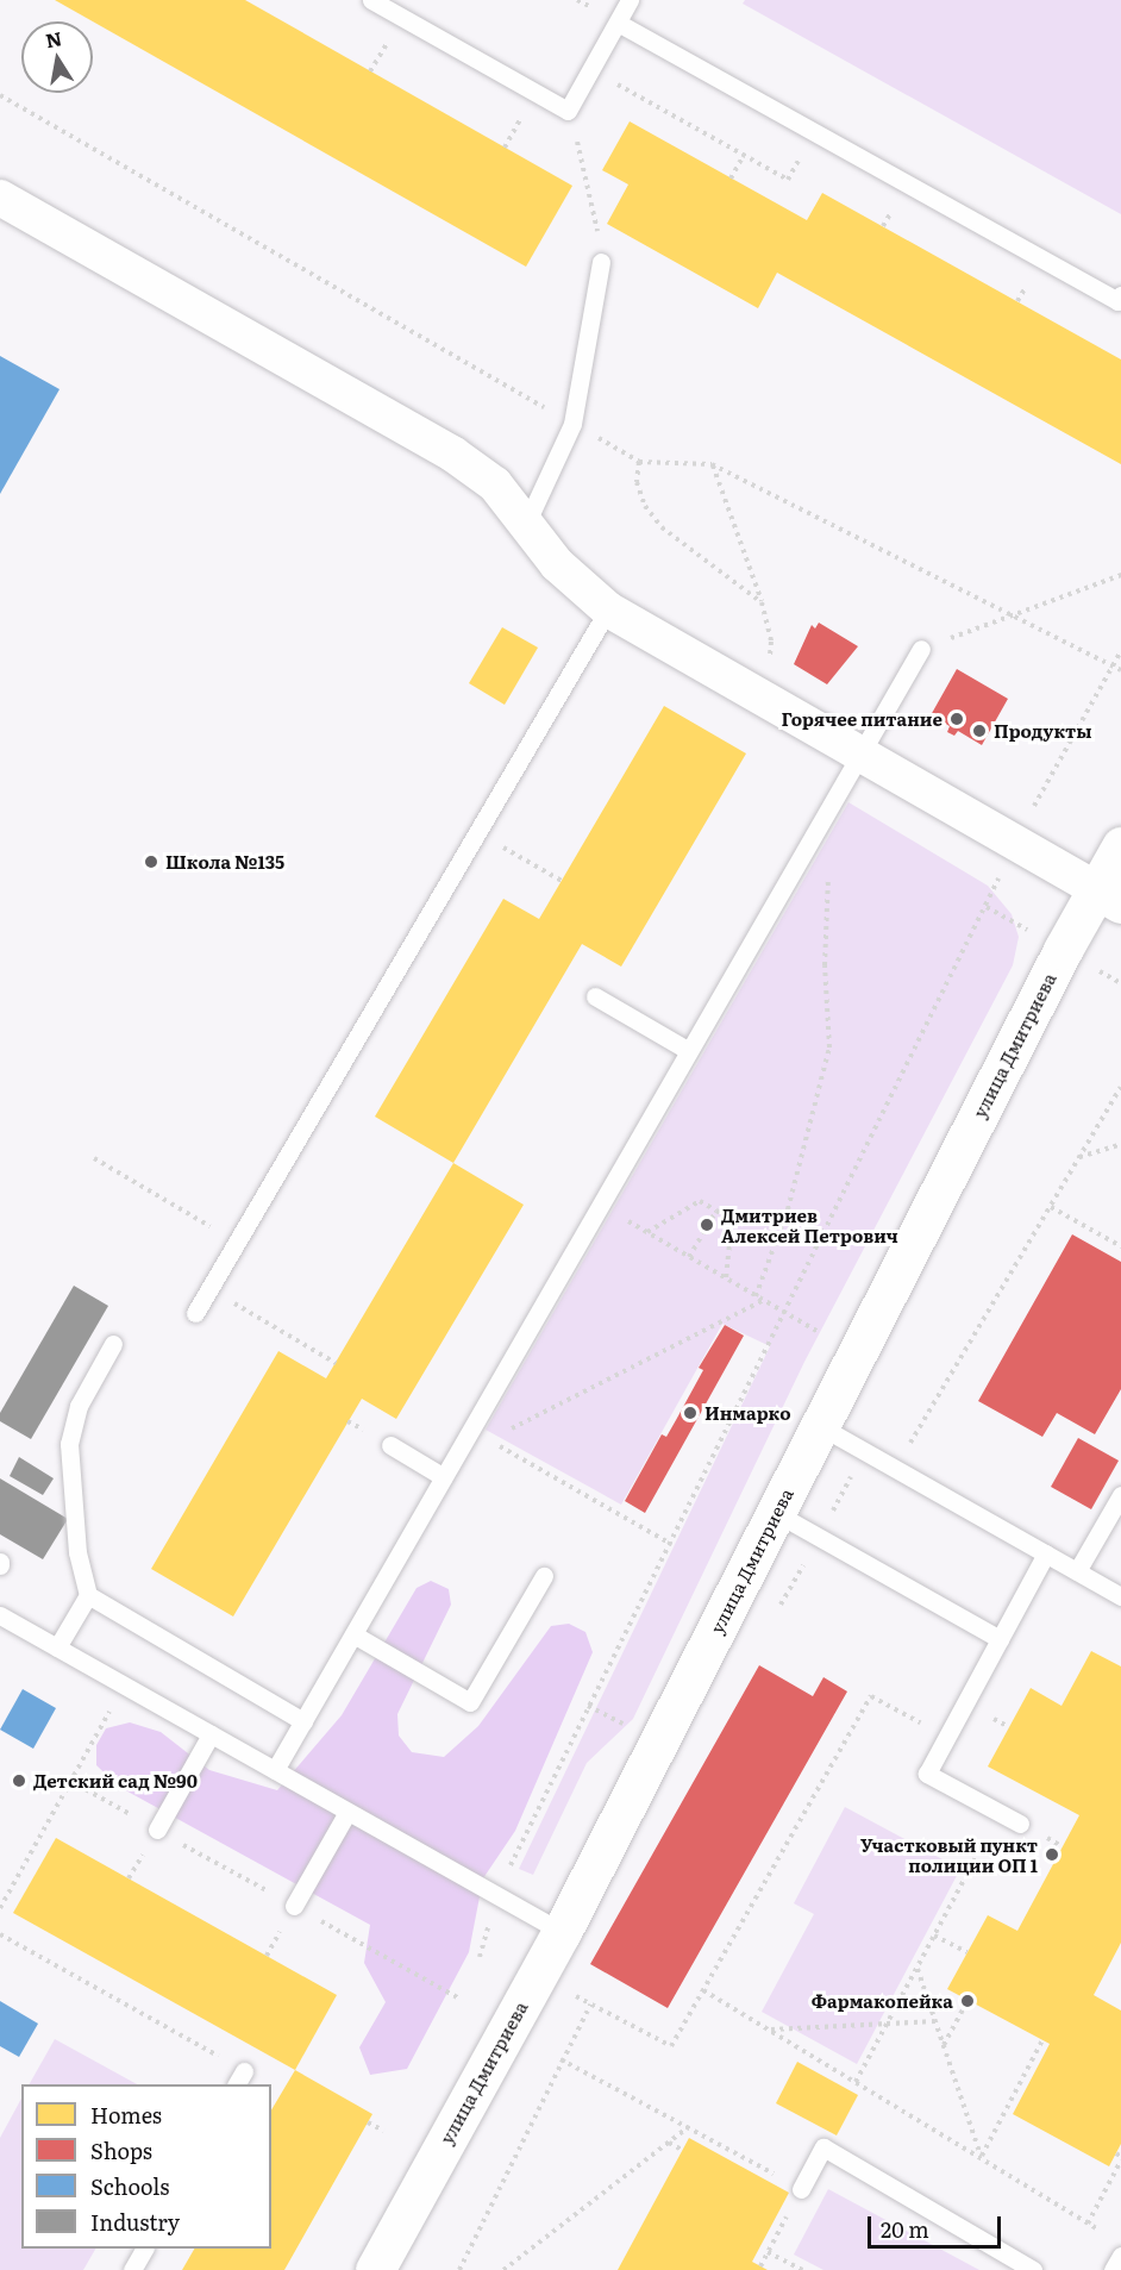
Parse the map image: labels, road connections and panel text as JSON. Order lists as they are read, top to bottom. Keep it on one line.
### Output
{"streets":{"main road":["улица Дмитриева"]},"places":["Горячее питание","Продукты","Школа №135","Дмитриев Алексей Петрович","Инмарко","Детский сад №90","Участковый пункт полиции ОП 1","Фармакопейка"],"legend":["Homes","Shops","Schools","Industry"],"scale_bar":"20 m","north":"top"}
